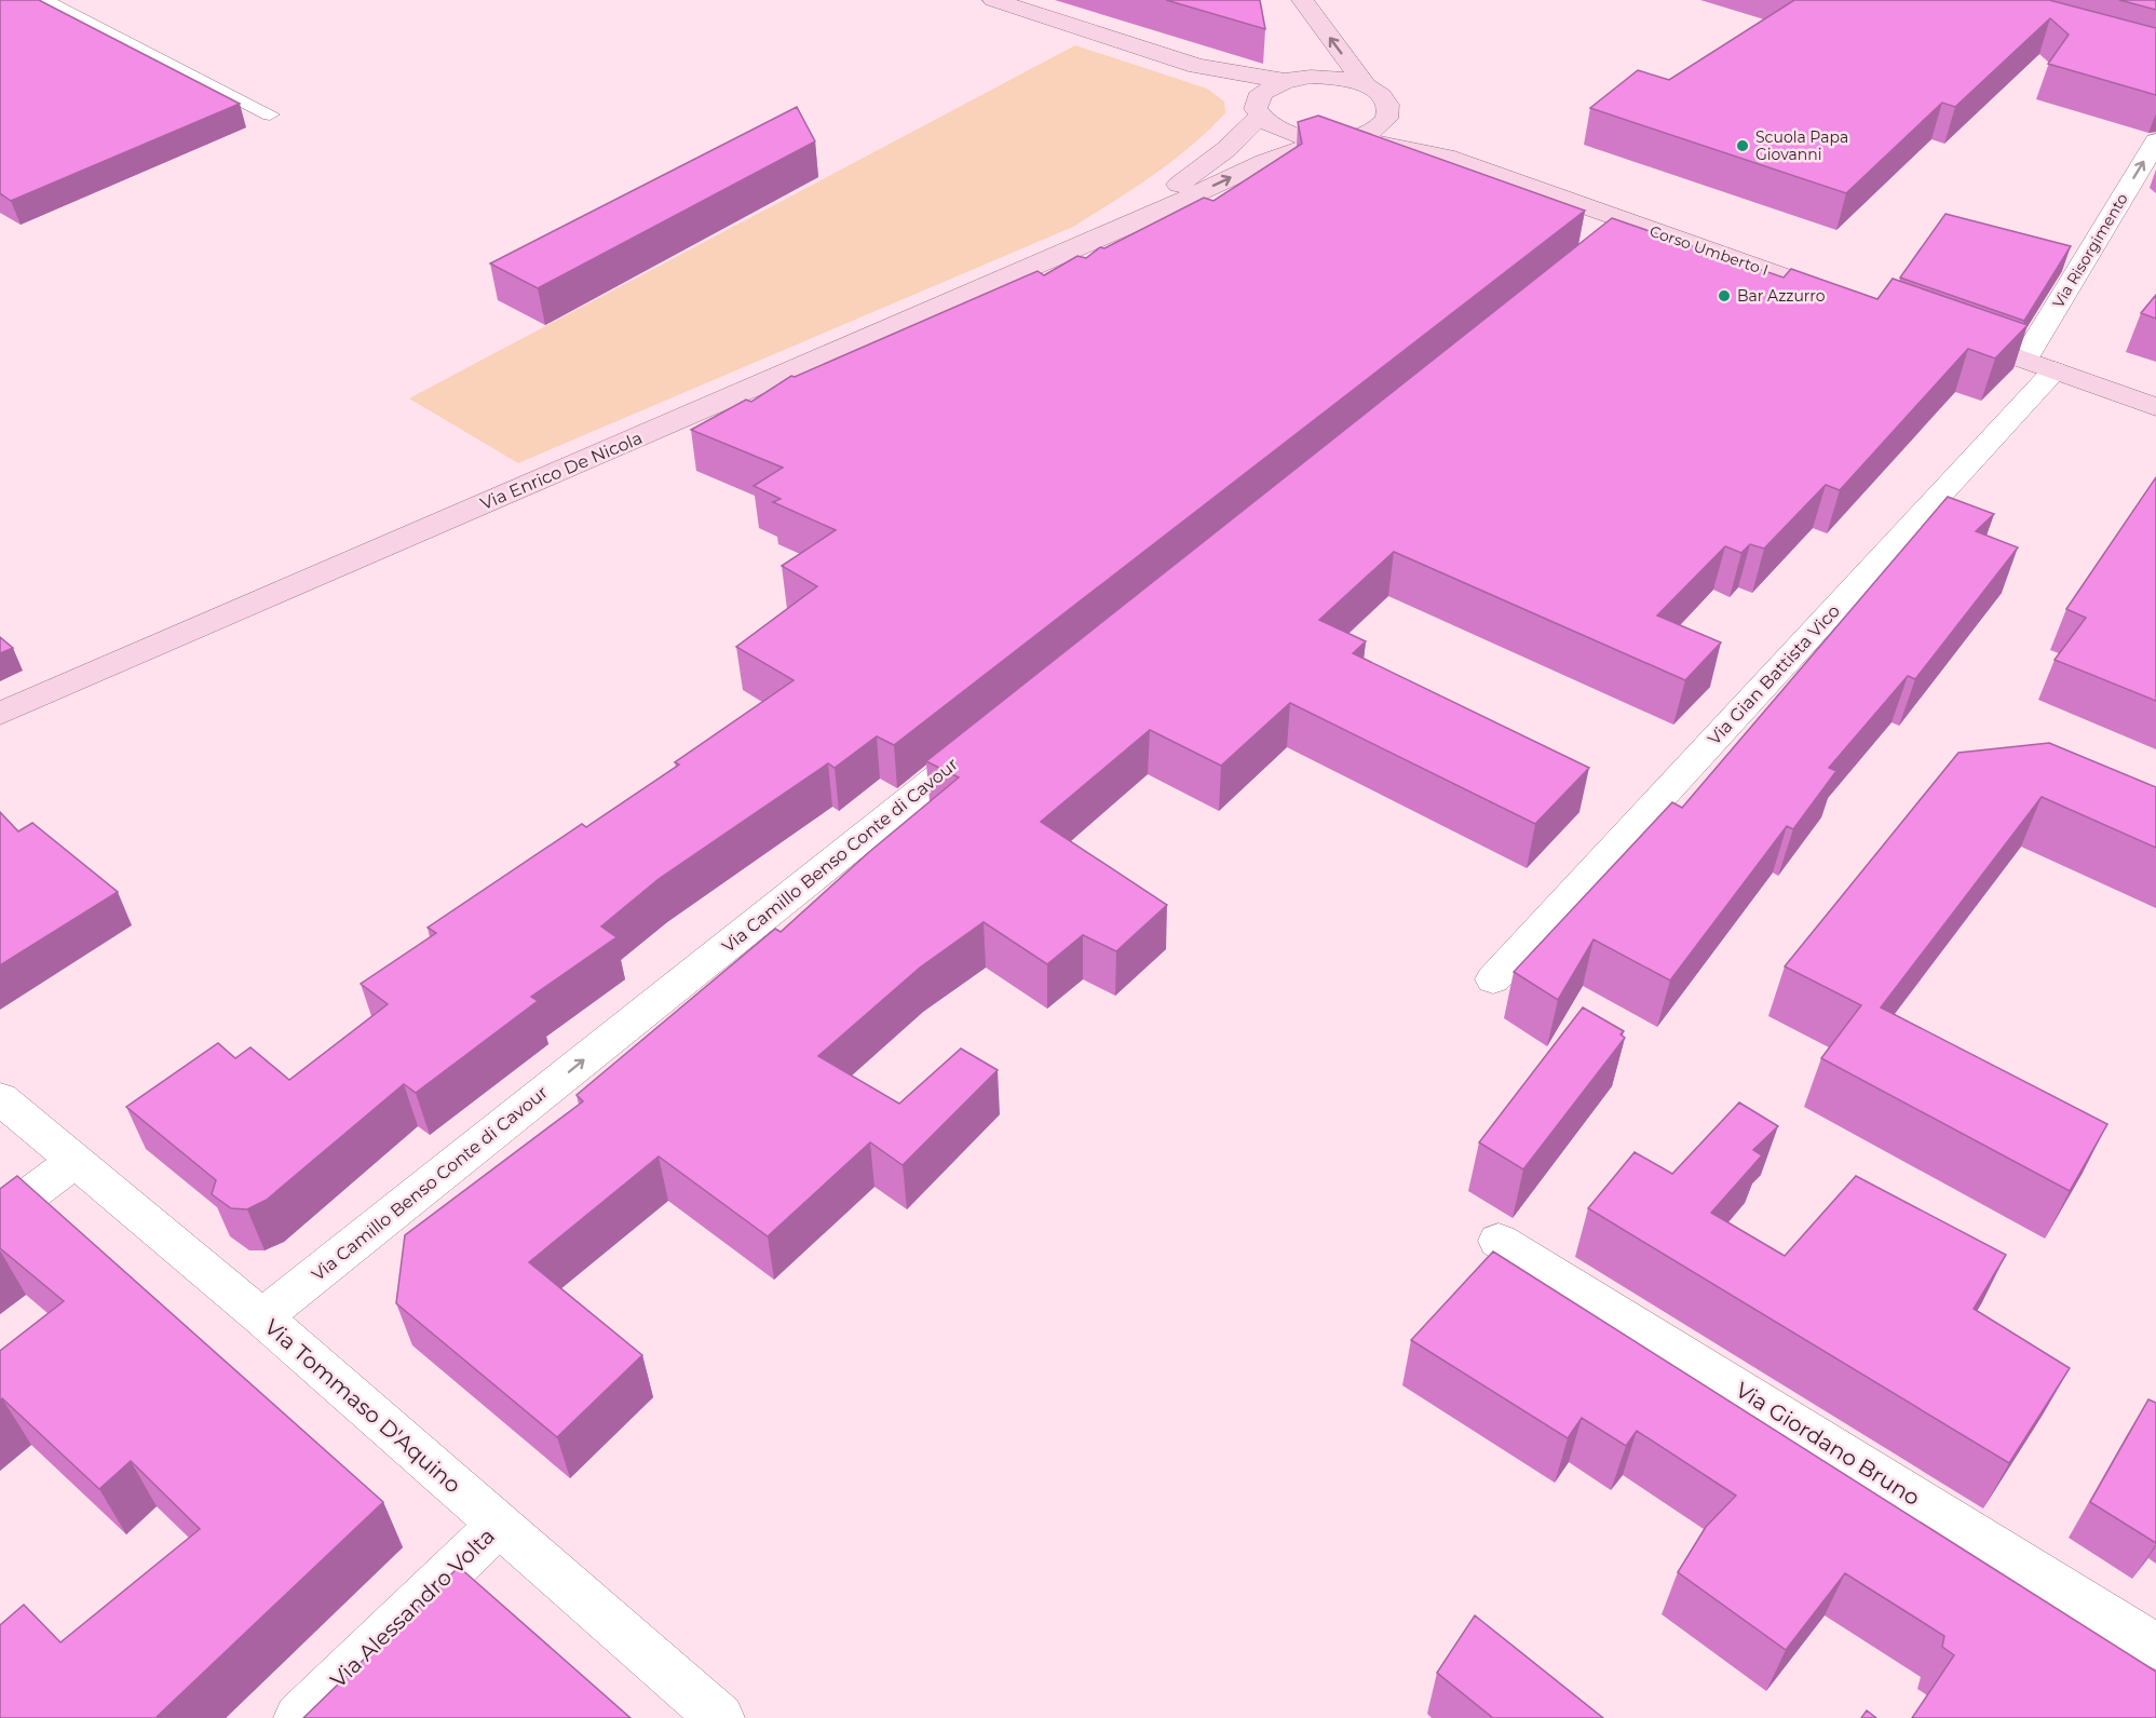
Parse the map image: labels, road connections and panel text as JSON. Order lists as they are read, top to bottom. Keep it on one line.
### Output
{"streets":{"street":["Corso Umberto I","Via Risorgimento","Via Enrico De Nicola","Via Gian Battista Vico","Via Camillo Benso Conte di Cavour","Via Tommaso D'Aquino","Via Giordano Bruno","Via Alessandro Volta"]},"crossings":[["Via Camillo Benso Conte di Cavour","Via Tommaso D'Aquino"],["Via Tommaso D'Aquino","Via Alessandro Volta"]],"one_way":["Via Risorgimento","Via Camillo Benso Conte di Cavour"],"places":["Scuola Papa Giovanni","Bar Azzurro"]}
